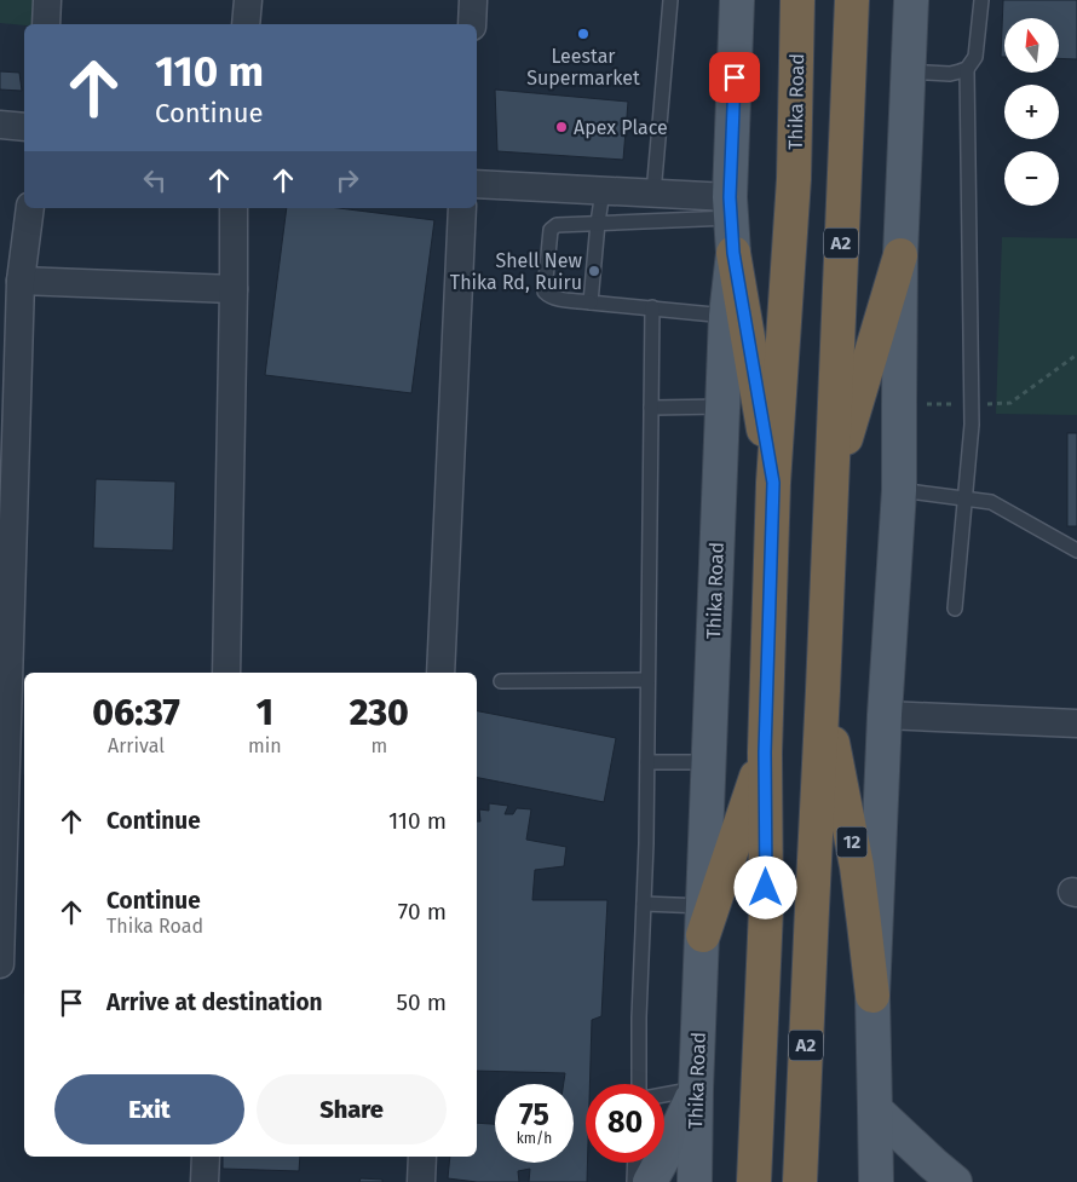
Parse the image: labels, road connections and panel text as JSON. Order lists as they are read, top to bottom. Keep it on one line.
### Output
{"streets":{"highway":["Thika Road","A2","12"]},"crossings":[["A2","12"]],"places":["Leestar Supermarket","Apex Place","Shell New Thika Rd, Ruiru"],"north":"top","page":{"map_buttons":["+","−"],"turn":["110 m","Continue"],"eta":["06:37","Arrival","1","min","230","m"],"list":[{"name":"Continue","value":"110 m"},{"name":"Continue","note":"Thika Road","value":"70 m"},{"name":"Arrive at destination","value":"50 m"}],"buttons":["Exit","Share"],"speed":"75 km/h","limit":"80"}}
